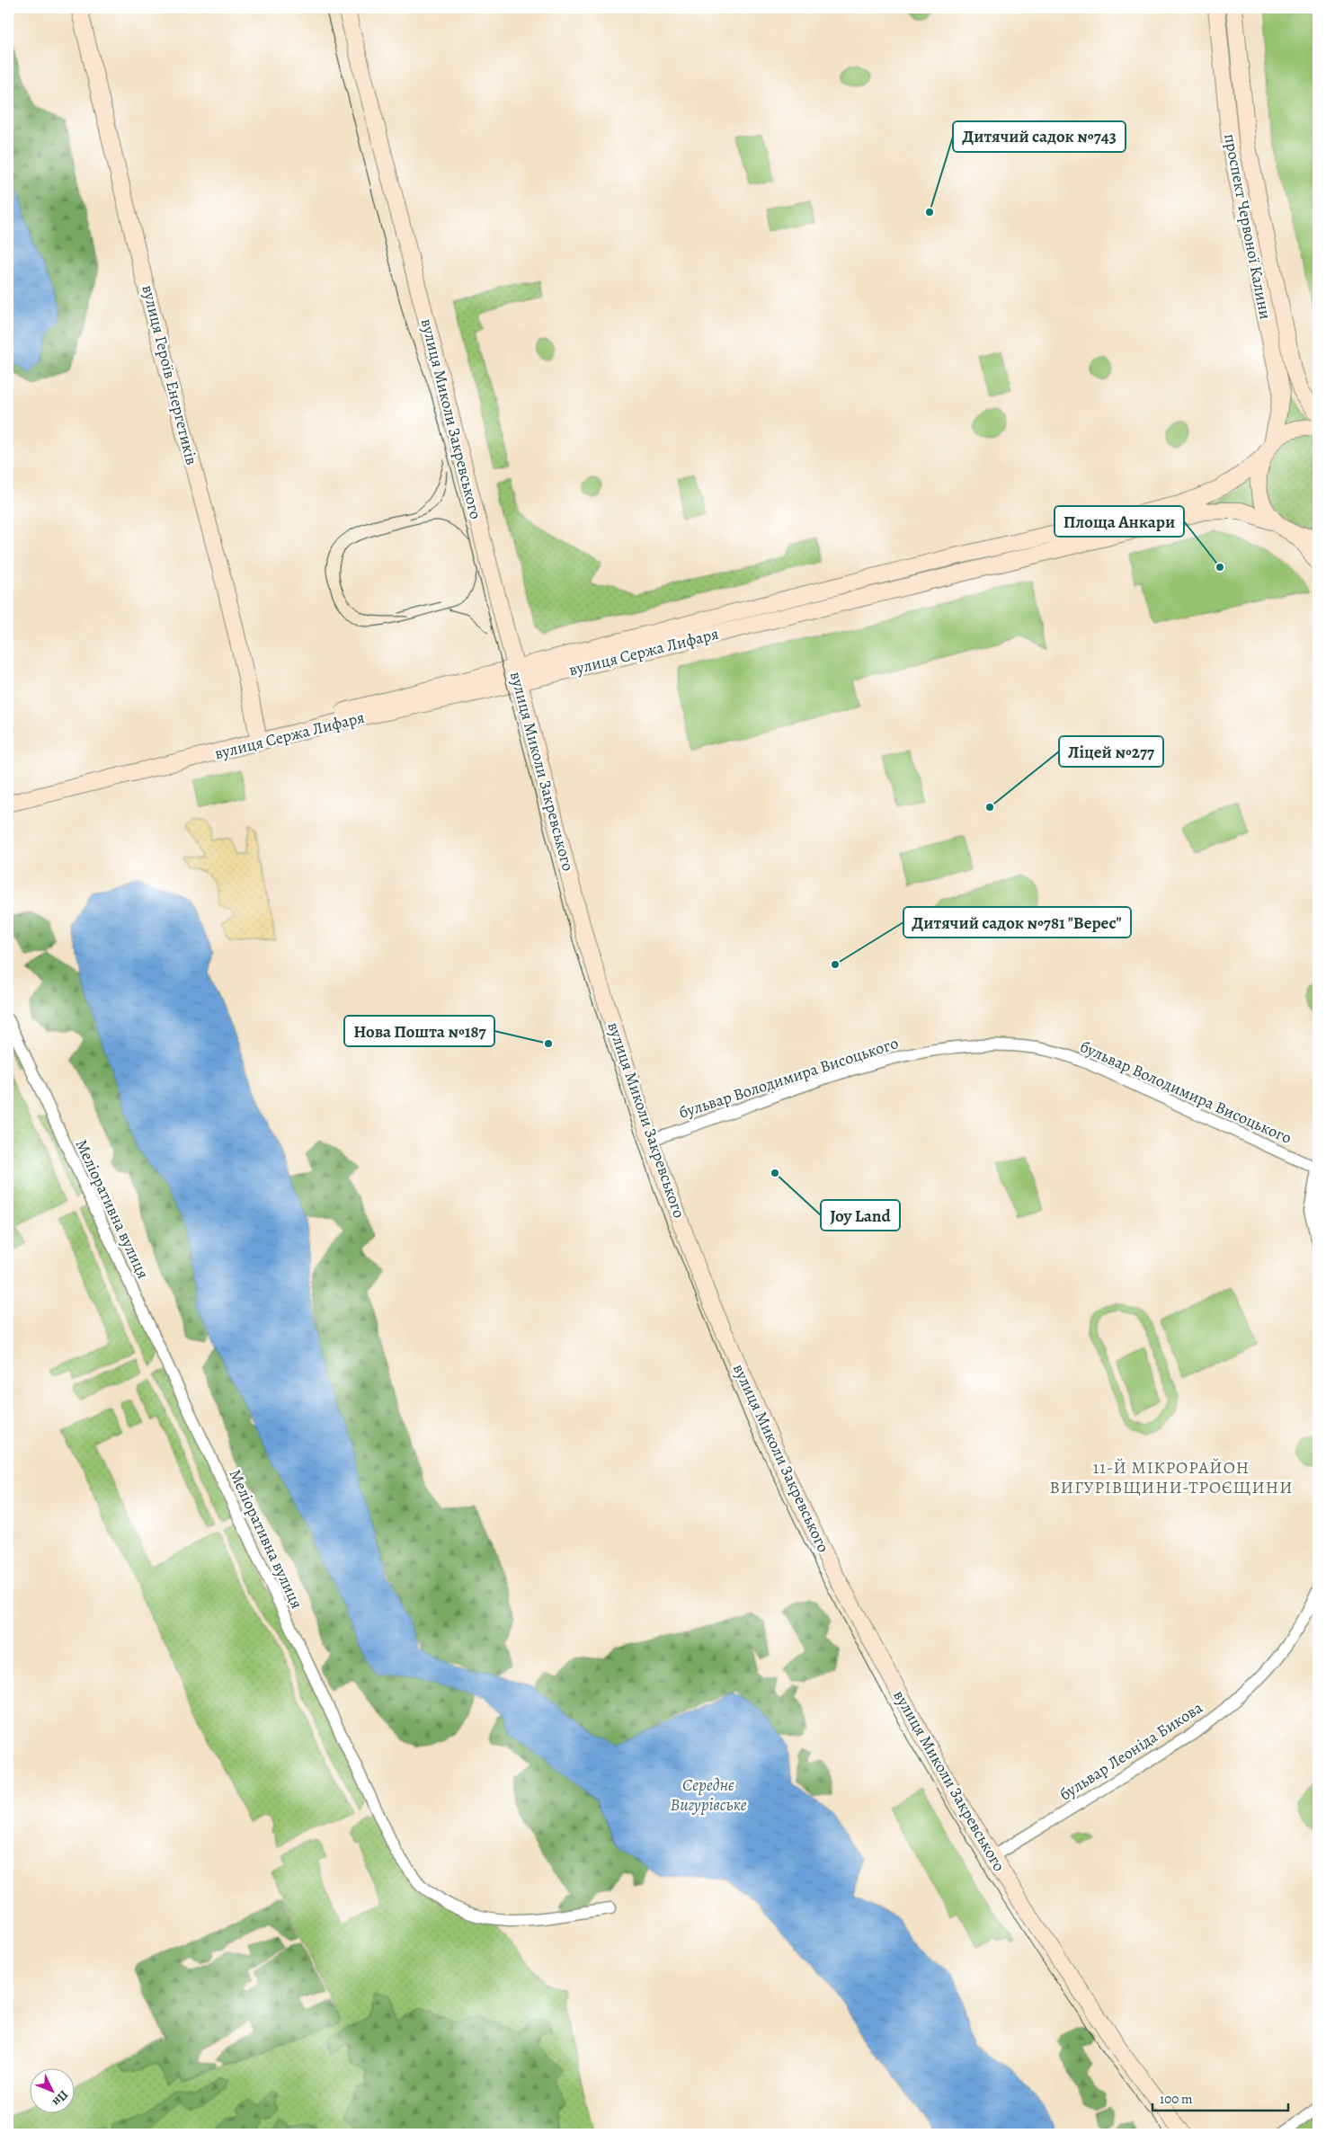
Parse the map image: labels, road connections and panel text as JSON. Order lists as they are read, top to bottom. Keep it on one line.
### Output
{"streets":{"street":["проспект Червоної Калини","вулиця Героїв Енергетиків","вулиця Миколи Закревського","вулиця Сержа Лифаря","бульвар Володимира Висоцького","Меліоративна вулиця","бульвар Леоніда Бикова"]},"crossings":[["вулиця Героїв Енергетиків","вулиця Сержа Лифаря"],["вулиця Миколи Закревського","вулиця Сержа Лифаря"],["вулиця Миколи Закревського","бульвар Володимира Висоцького"],["вулиця Миколи Закревського","бульвар Леоніда Бикова"]],"districts":["11-Й МІКРОРАЙОН ВИГУРІВЩИНИ-ТРОЄЩИНИ"],"water":["Середнє Вигурівське"],"places":["Дитячий садок №743","Площа Анкари","Ліцей №277","Дитячий садок №781 \"Верес\"","Нова Пошта №187","Joy Land"],"scale_bar":"100 m","north":"bottom right"}
